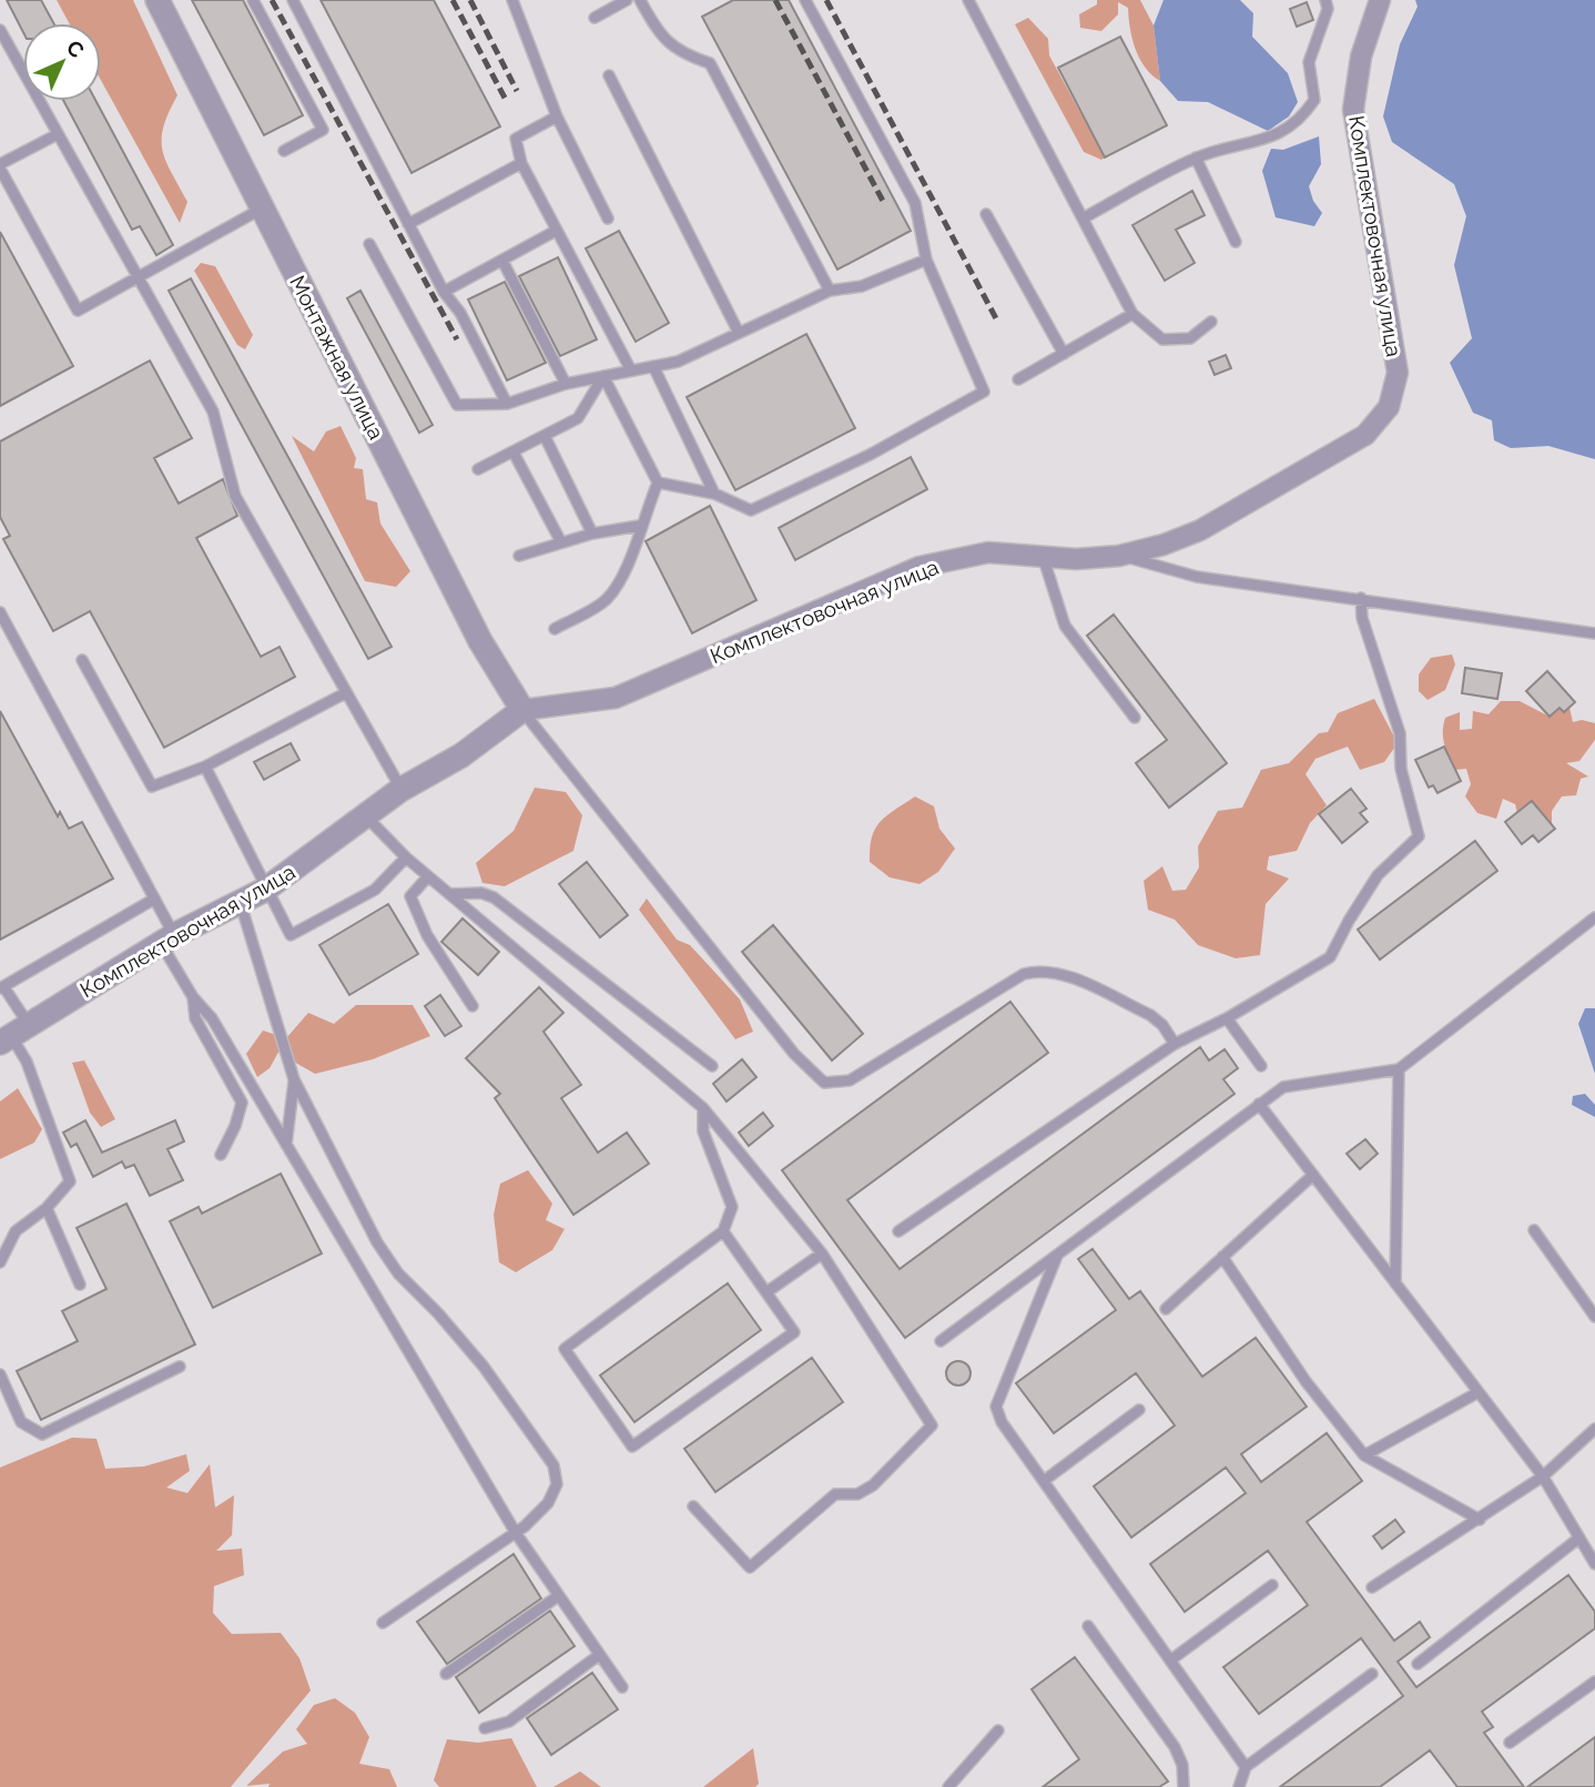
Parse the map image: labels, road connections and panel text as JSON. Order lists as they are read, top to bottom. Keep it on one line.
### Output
{"streets":{"street":["Комплектовочная улица","Монтажная улица"]},"crossings":[["Комплектовочная улица","Монтажная улица"]],"north":"top right"}
